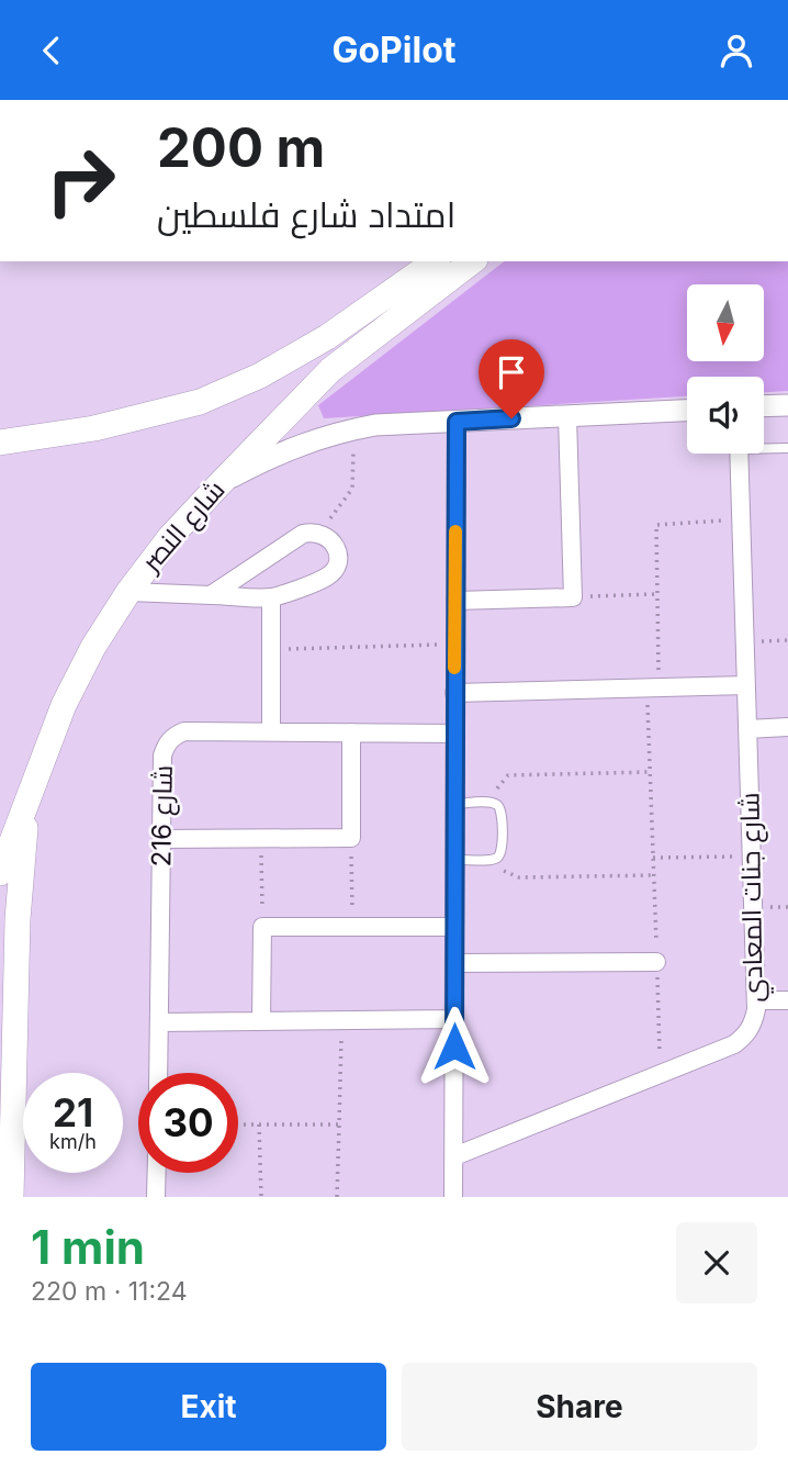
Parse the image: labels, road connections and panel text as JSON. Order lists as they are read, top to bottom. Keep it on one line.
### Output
{"streets":{"main road":["شارع النصر"],"street":["شارع 216","شارع جنات المعادي"]},"north":"bottom","page":{"header":"GoPilot","turn":["200 m","امتداد شارع فلسطين"],"speed":"21 km/h","limit":"30","heading":["1 min","220 m · 11:24"],"buttons":["Exit","Share"]}}
